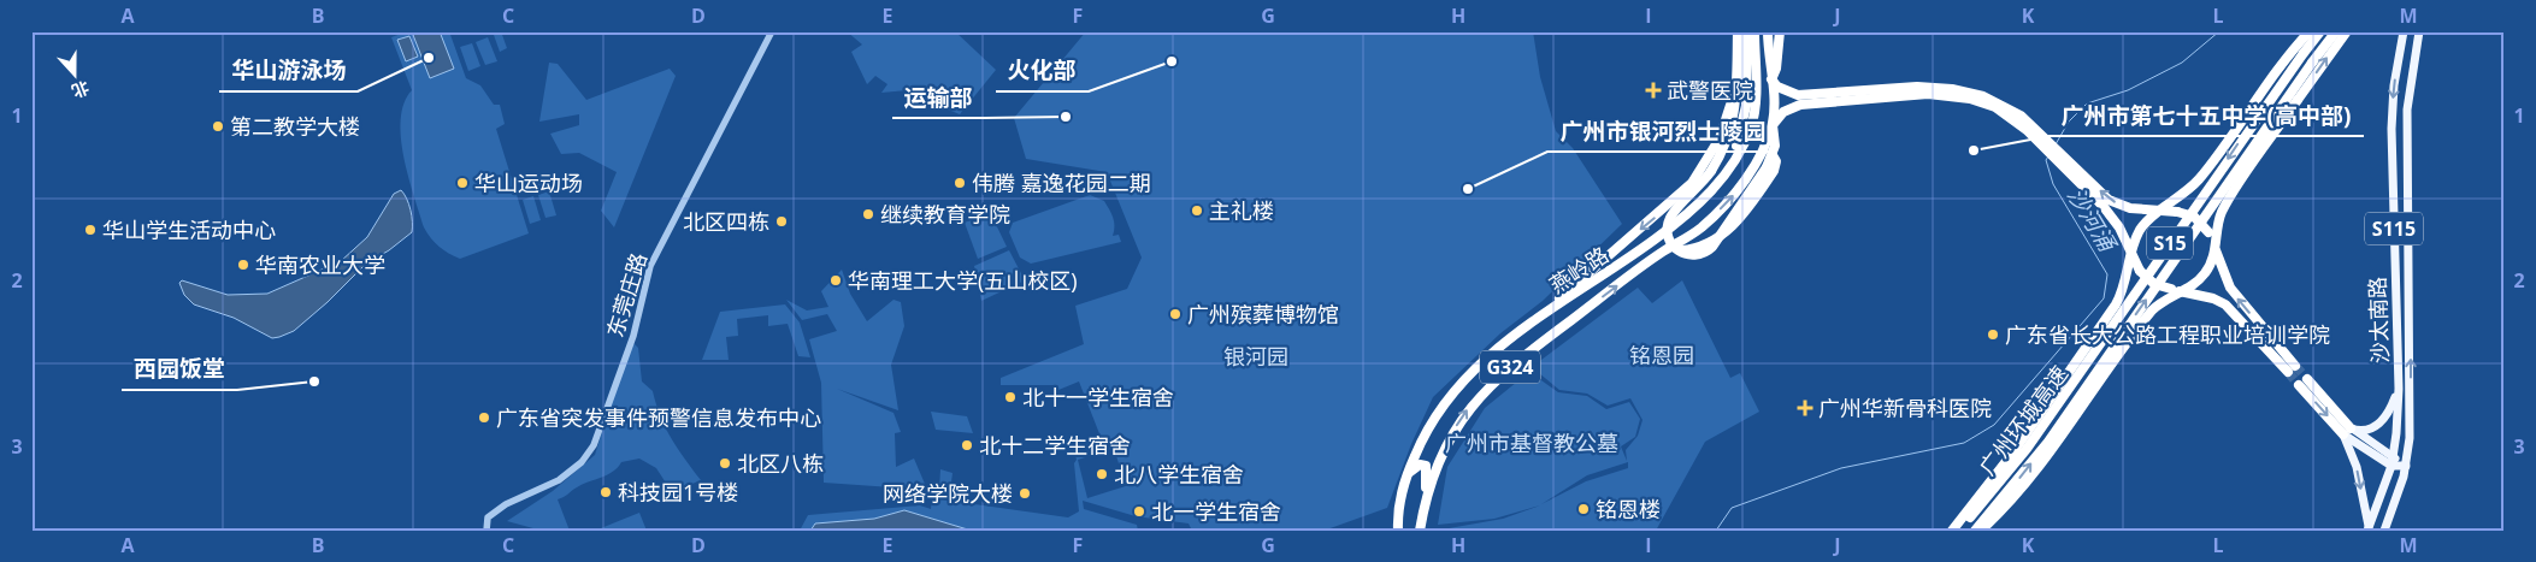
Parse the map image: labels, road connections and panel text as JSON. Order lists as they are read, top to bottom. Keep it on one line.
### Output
{"streets":{"highway":["S15","燕岭路","G324","广州环城高速"],"main road":["S115","沙太南路"],"street":["东莞庄路"]},"water":["沙河涌"],"parks":["铭恩园","银河园","广州市基督教公墓"],"places":{"other":["华山游泳场","火化部","运输部","第二教学大楼","广州市第七十五中学(高中部)","华山运动场","伟腾 嘉逸花园二期","广州市银河烈士陵园","主礼楼","继续教育学院","北区四栋","华山学生活动中心","华南农业大学","华南理工大学(五山校区)","广州殡葬博物馆","广东省长大公路工程职业培训学院","西园饭堂","北十一学生宿舍","广东省突发事件预警信息发布中心","北十二学生宿舍","北区八栋","北八学生宿舍","科技园1号楼","网络学院大楼","铭恩楼","北一学生宿舍"],"health":["武警医院","广州华新骨科医院"]},"north":"bottom","grid":{"columns":["A","B","C","D","E","F","G","H","I","J","K","L","M"],"rows":["1","2","3"]}}
